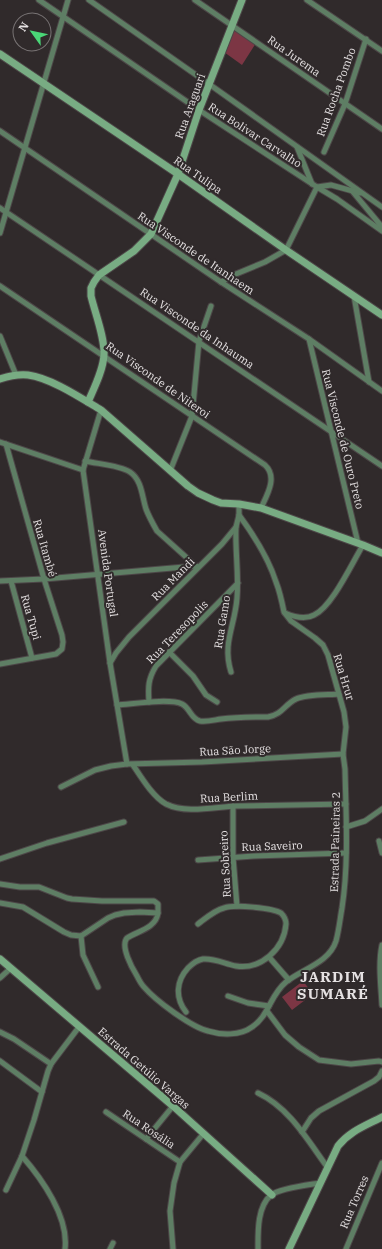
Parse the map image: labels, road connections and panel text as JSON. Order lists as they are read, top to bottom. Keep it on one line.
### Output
{"streets":{"main road":["Rua Araguari","Rua Tulipa","Estrada Getúlio Vargas"],"street":["Rua Jurema","Rua Rocha Pombo","Rua Bolivar Carvalho","Rua Visconde de Itanhaem","Rua Visconde da Inhauma","Rua Visconde de Niteroi","Rua Visconde de Ouro Preto","Rua Itambé","Avenida Portugal","Rua Mandi","Rua Tupi","Rua Gamo","Rua Teresopolis","Rua Hrur","Rua São Jorge","Rua Berlim","Estrada Paineiras 2","Rua Saveiro","Rua Sobreiro","Rua Rosália","Rua Torres"]},"crossings":[["Rua Jurema","Rua Rocha Pombo"],["Rua Jurema","Rua Araguari"],["Rua Araguari","Rua Bolivar Carvalho"],["Rua Araguari","Rua Tulipa"],["Rua Araguari","Rua Visconde de Itanhaem"],["Rua Araguari","Rua Visconde da Inhauma"],["Rua Visconde de Itanhaem","Rua Visconde de Ouro Preto"],["Rua Visconde da Inhauma","Rua Visconde de Ouro Preto"],["Rua Itambé","Rua Tupi"],["Avenida Portugal","Rua Mandi"],["Avenida Portugal","Rua São Jorge"],["Avenida Portugal","Rua Berlim"],["Rua Mandi","Rua Gamo"],["Rua Gamo","Rua Teresopolis"],["Rua Hrur","Rua São Jorge"],["Rua Hrur","Estrada Paineiras 2"],["Rua São Jorge","Rua Berlim"],["Rua São Jorge","Estrada Paineiras 2"],["Rua Berlim","Estrada Paineiras 2"],["Rua Berlim","Rua Sobreiro"],["Estrada Paineiras 2","Rua Saveiro"],["Rua Saveiro","Rua Sobreiro"]],"districts":["JARDIM SUMARÉ"],"north":"top left"}
